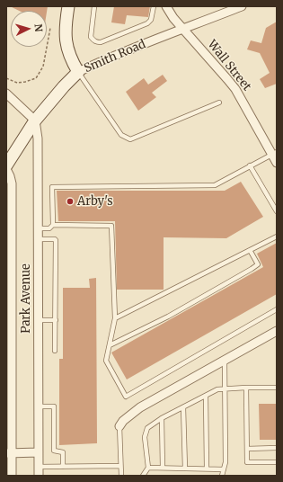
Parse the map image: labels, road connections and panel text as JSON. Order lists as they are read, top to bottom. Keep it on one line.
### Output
{"streets":{"main road":["Smith Road"],"street":["Wall Street","Park Avenue"]},"crossings":[["Smith Road","Wall Street"],["Smith Road","Park Avenue"]],"places":["Arby's"],"north":"right"}
